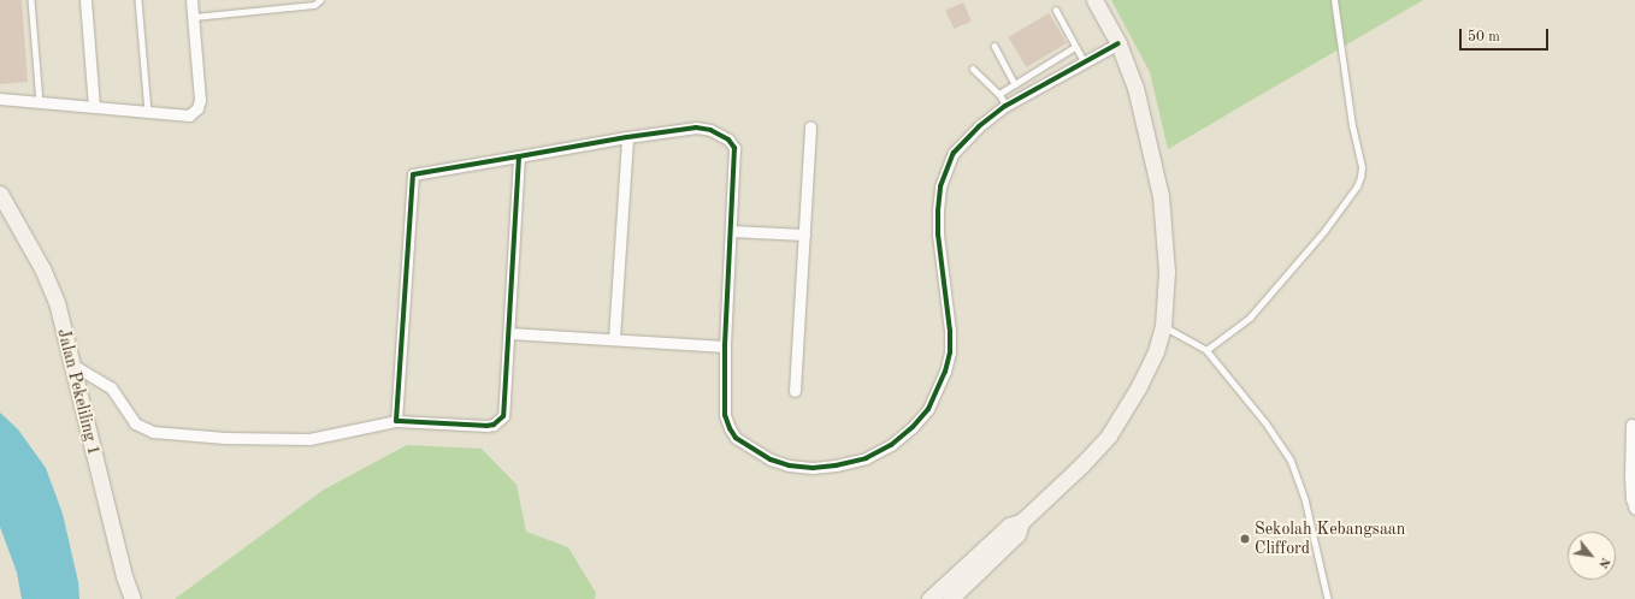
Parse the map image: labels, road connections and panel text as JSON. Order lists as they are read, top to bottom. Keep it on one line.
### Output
{"streets":{"street":["Jalan Pekeliling 1"]},"places":["Sekolah Kebangsaan Clifford"],"scale_bar":"50 m","north":"bottom right"}
